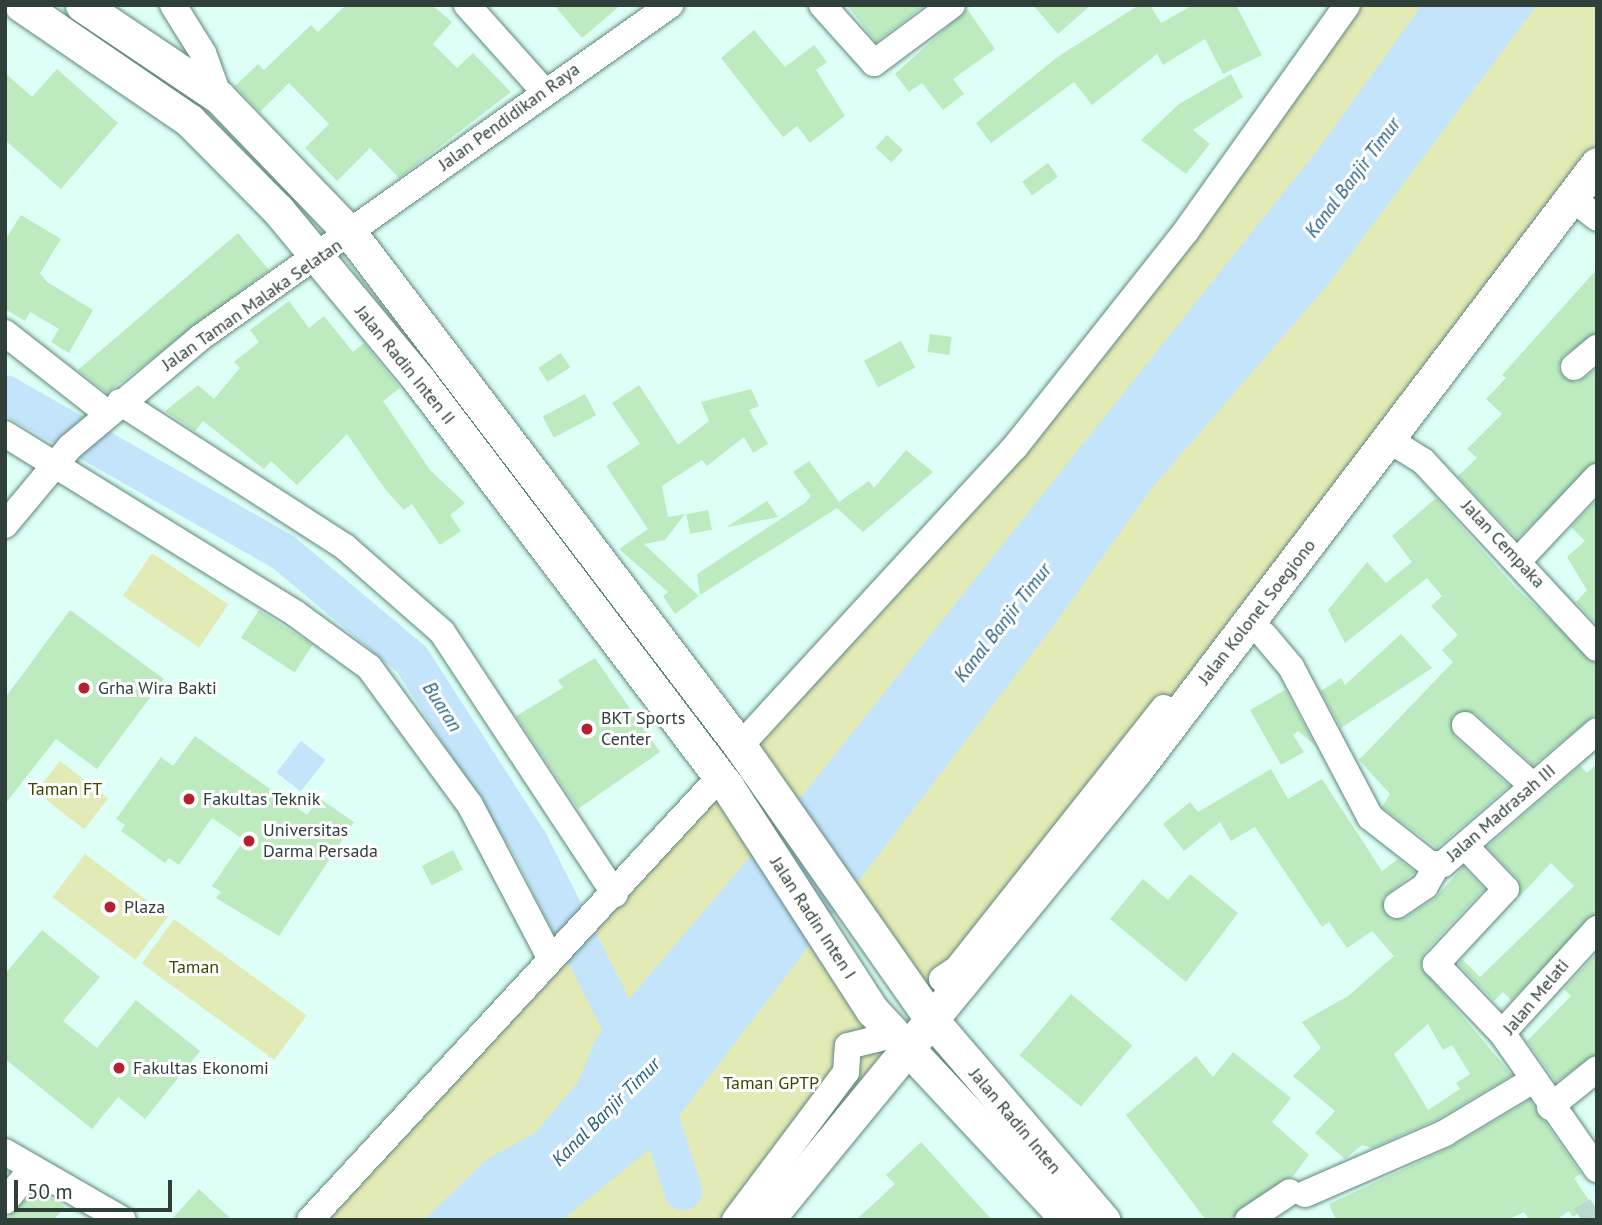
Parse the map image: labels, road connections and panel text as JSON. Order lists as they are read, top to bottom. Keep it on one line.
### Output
{"streets":{"main road":["Jalan Radin Inten II","Jalan Kolonel Soegiono","Jalan Radin Inten I","Jalan Radin Inten"],"street":["Jalan Pendidikan Raya","Jalan Taman Malaka Selatan","Jalan Cempaka","Jalan Madrasah III","Jalan Melati"]},"crossings":[["Jalan Pendidikan Raya","Jalan Taman Malaka Selatan"],["Jalan Pendidikan Raya","Jalan Radin Inten II"],["Jalan Taman Malaka Selatan","Jalan Radin Inten II"],["Jalan Radin Inten II","Jalan Radin Inten I"],["Jalan Cempaka","Jalan Kolonel Soegiono"],["Jalan Kolonel Soegiono","Jalan Madrasah III"],["Jalan Kolonel Soegiono","Jalan Radin Inten I"],["Jalan Kolonel Soegiono","Jalan Radin Inten"],["Jalan Radin Inten I","Jalan Radin Inten"]],"water":["Kanal Banjir Timur","Buaran"],"parks":["Taman FT","Taman","Taman GPTP"],"places":["Grha Wira Bakti","BKT Sports Center","Fakultas Teknik","Universitas Darma Persada","Plaza","Fakultas Ekonomi"],"scale_bar":"50 m"}
